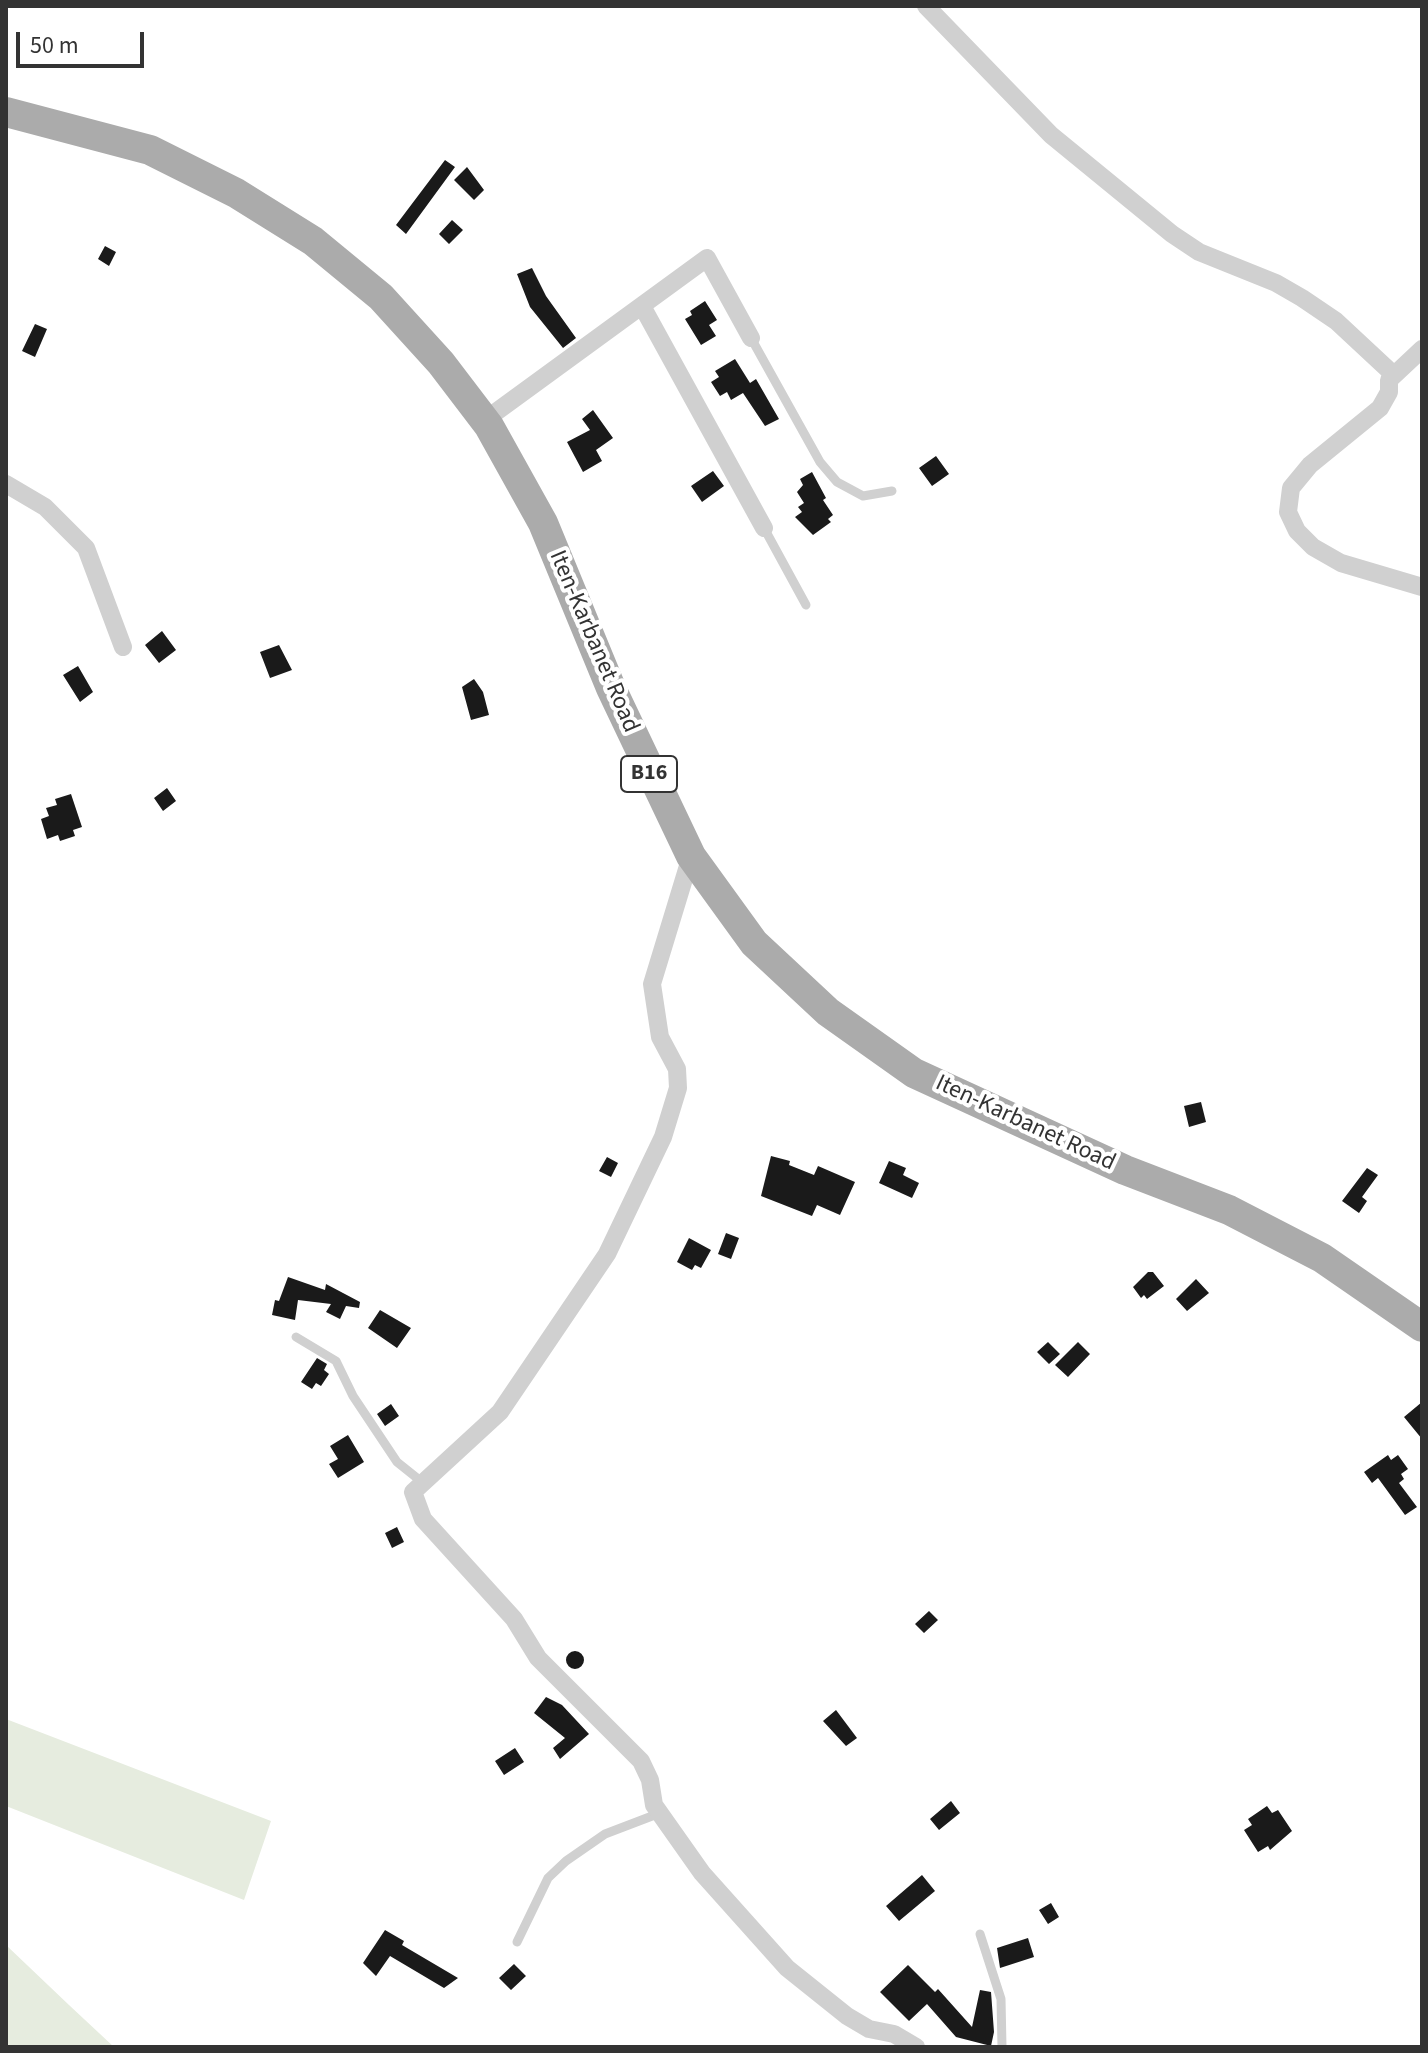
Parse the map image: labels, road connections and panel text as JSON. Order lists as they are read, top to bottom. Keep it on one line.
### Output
{"streets":{"main road":["Iten-Karbanet Road","B16"]},"scale_bar":"50 m"}
